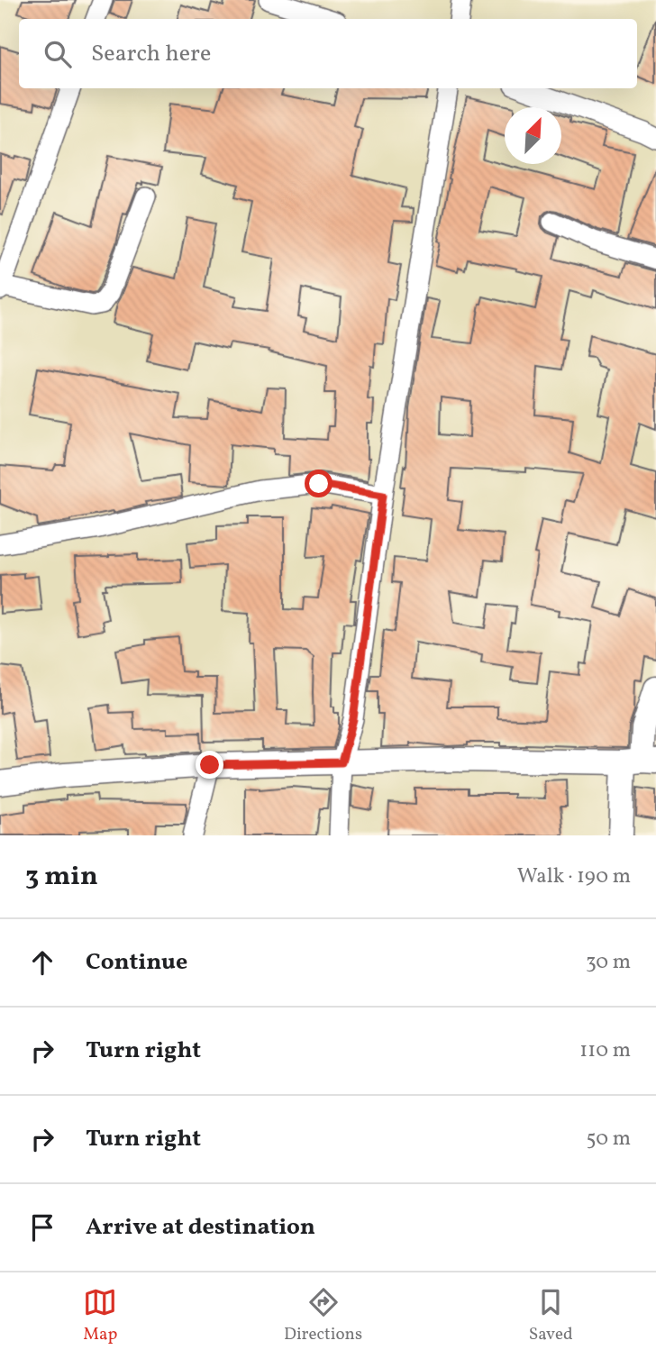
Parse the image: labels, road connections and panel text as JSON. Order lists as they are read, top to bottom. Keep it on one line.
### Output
{"north":"top right","page":{"search":"Search here","heading":["3 min","Walk · 190 m"],"list":[["Continue","30 m"],["Turn right","110 m"],["Turn right","50 m"],"Arrive at destination"],"nav":["Map","Directions","Saved"]}}
